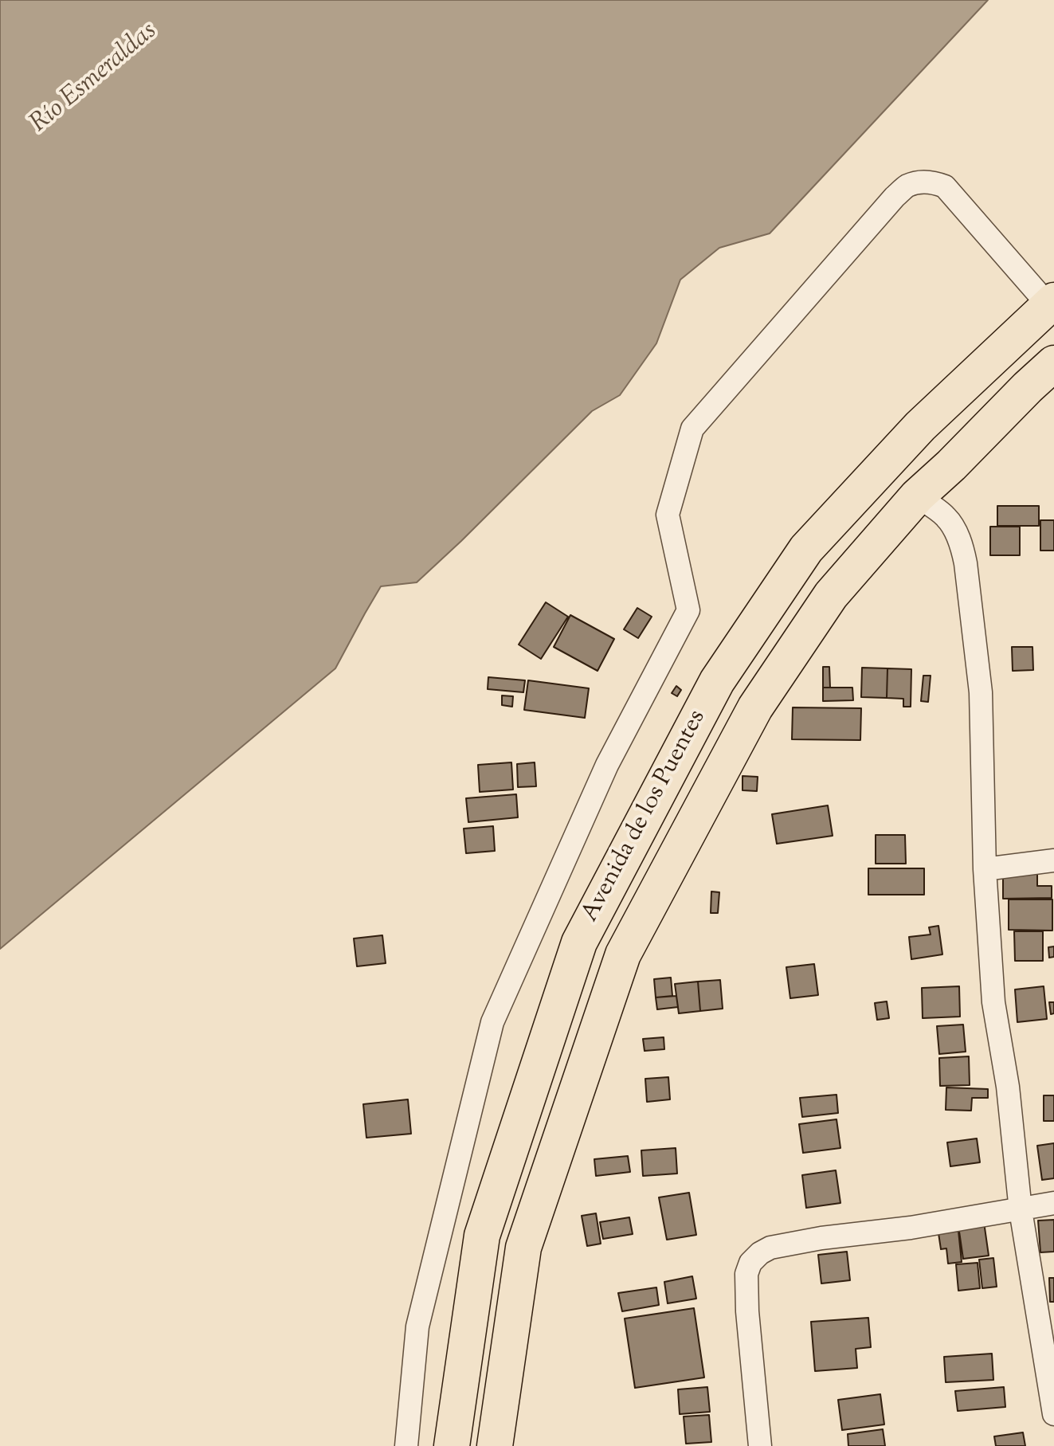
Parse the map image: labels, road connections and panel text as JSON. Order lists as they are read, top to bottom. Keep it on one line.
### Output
{"streets":{"main road":["Avenida de los Puentes"]},"water":["Río Esmeraldas"]}
